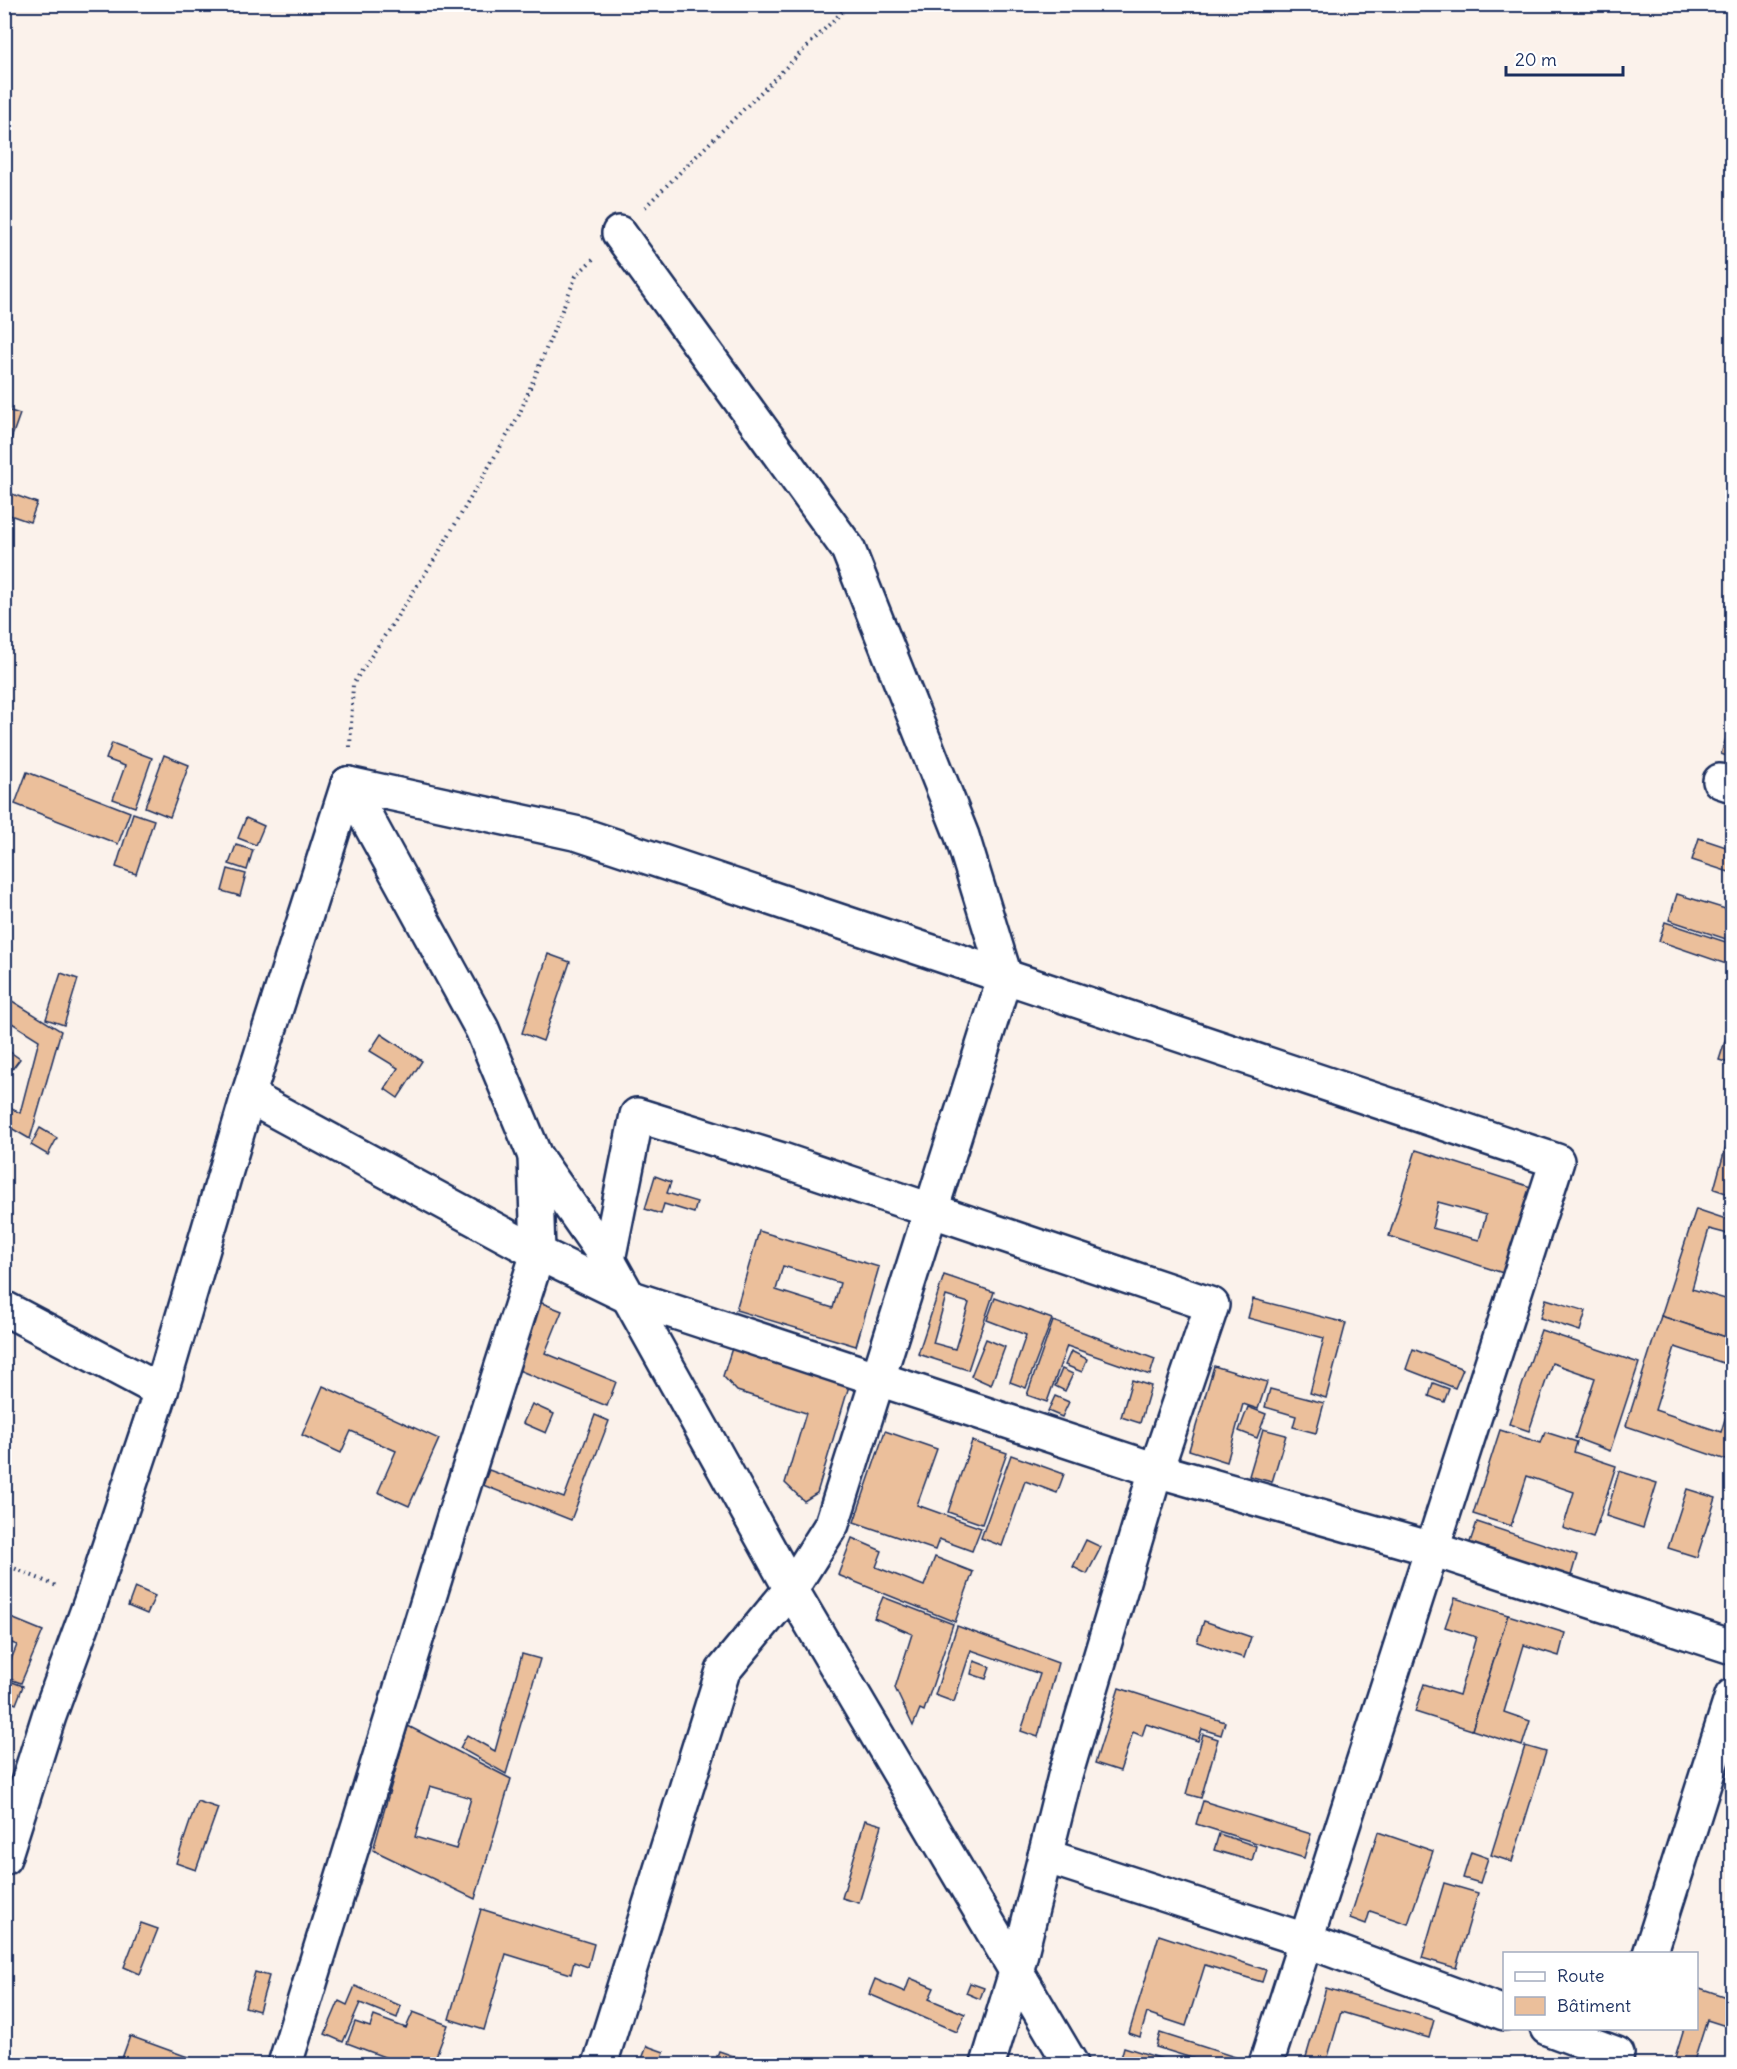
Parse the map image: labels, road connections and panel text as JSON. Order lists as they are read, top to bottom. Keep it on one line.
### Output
{"legend":["Route","Bâtiment"],"scale_bar":"20 m"}
